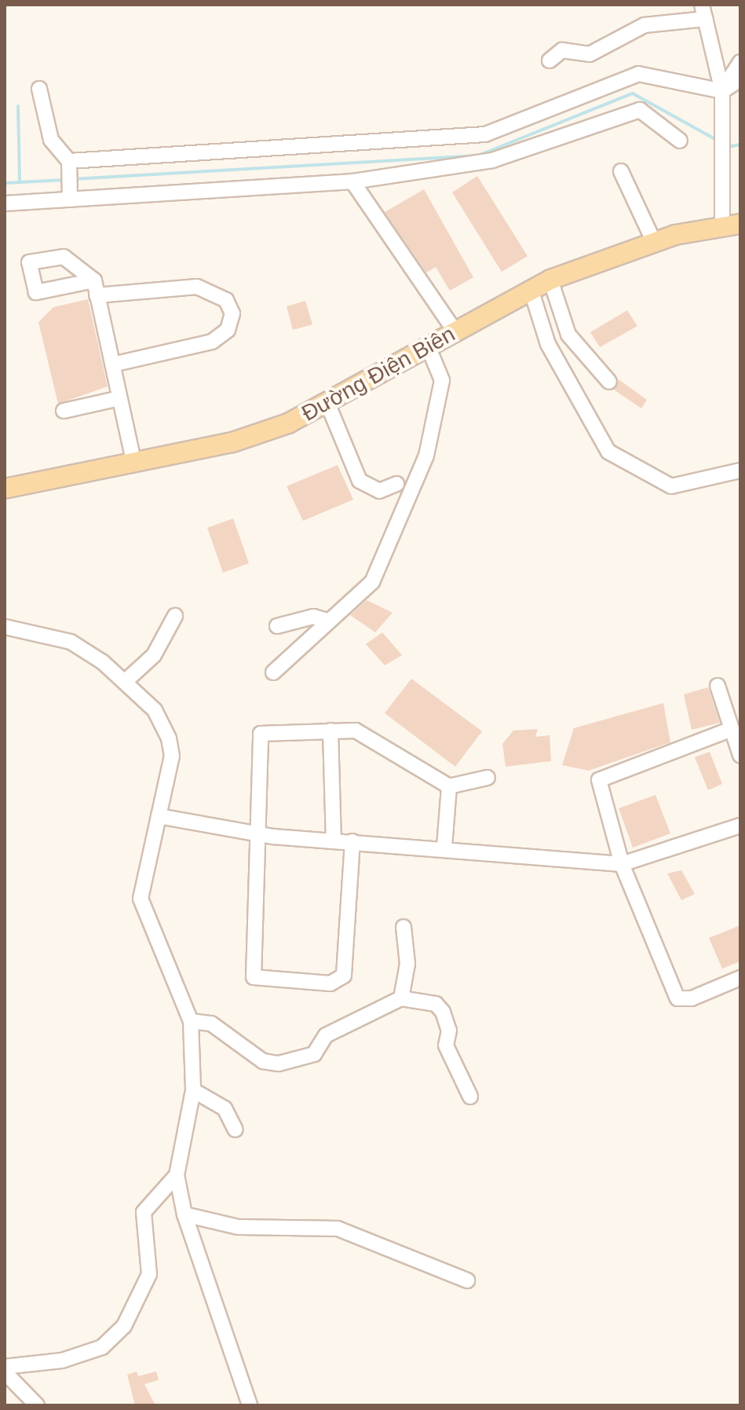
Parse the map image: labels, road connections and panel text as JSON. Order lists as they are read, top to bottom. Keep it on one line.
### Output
{"streets":{"main road":["Đường Điện Biên"]}}
